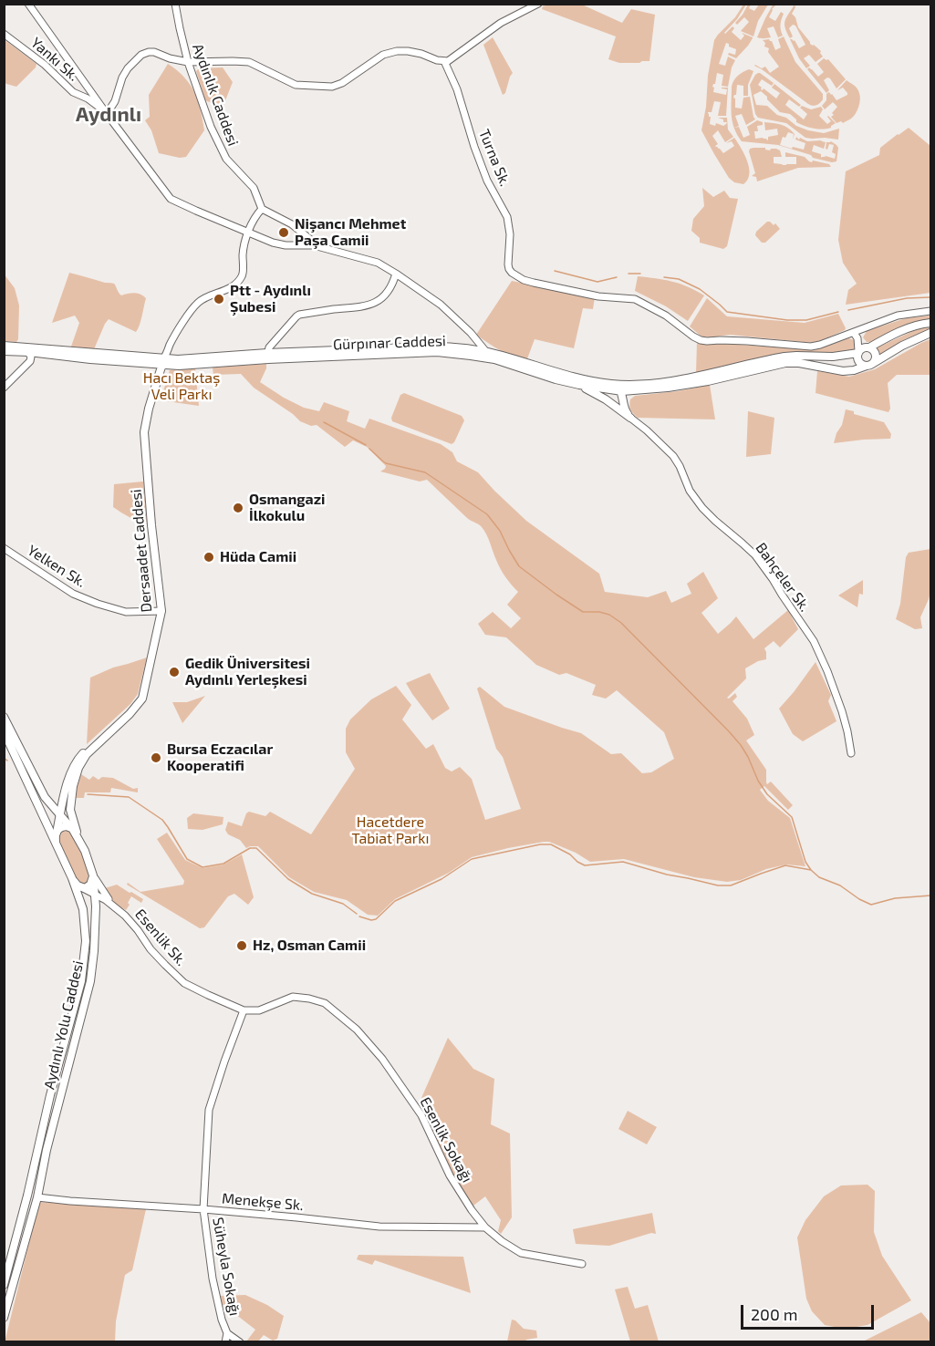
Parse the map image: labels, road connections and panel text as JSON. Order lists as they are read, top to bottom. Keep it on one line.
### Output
{"streets":{"main road":["Gürpınar Caddesi","Dersaadet Caddesi","Aydınlı Yolu Caddesi"],"street":["Yankı Sk.","Aydınlık Caddesi","Turna Sk.","Yelken Sk.","Bahçeler Sk.","Esenlik Sk.","Esenlik Sokağı","Menekşe Sk.","Süheyla Sokağı"]},"crossings":[["Aydınlık Caddesi","Dersaadet Caddesi"],["Gürpınar Caddesi","Dersaadet Caddesi"],["Dersaadet Caddesi","Yelken Sk."],["Dersaadet Caddesi","Aydınlı Yolu Caddesi"],["Esenlik Sk.","Aydınlı Yolu Caddesi"],["Esenlik Sk.","Esenlik Sokağı"],["Esenlik Sk.","Süheyla Sokağı"],["Aydınlı Yolu Caddesi","Menekşe Sk."],["Esenlik Sokağı","Menekşe Sk."],["Esenlik Sokağı","Süheyla Sokağı"],["Menekşe Sk.","Süheyla Sokağı"]],"districts":["Aydınlı"],"parks":["Hacı Bektaş Veli Parkı","Hacetdere Tabiat Parkı"],"places":["Nişancı Mehmet Paşa Camii","Ptt - Aydınlı Şubesi","Osmangazi İlkokulu","Hüda Camii","Gedik Üniversitesi Aydınlı Yerleşkesi","Bursa Eczacılar Kooperatifi","Hz, Osman Camii"],"scale_bar":"200 m"}
